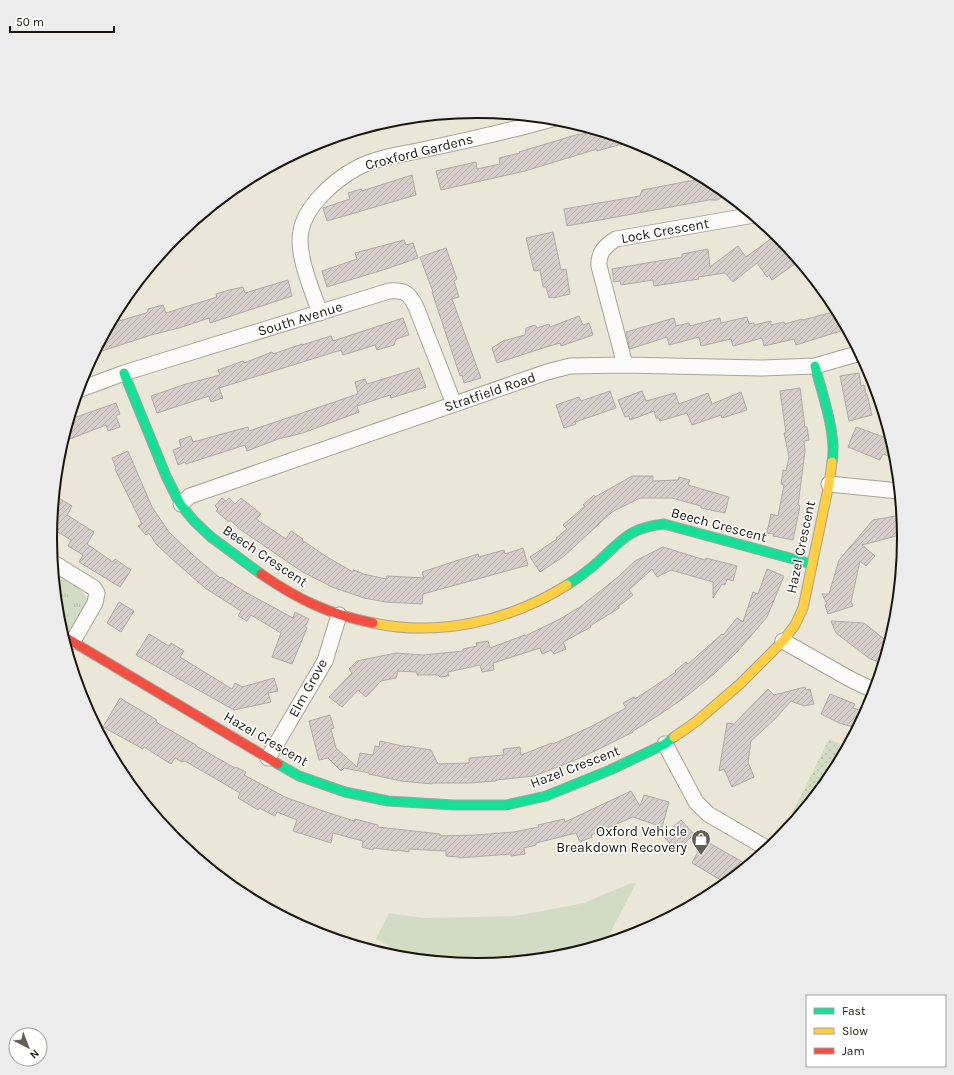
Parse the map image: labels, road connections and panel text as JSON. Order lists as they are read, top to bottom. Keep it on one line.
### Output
{"streets":{"street":["Croxford Gardens","Lock Crescent","South Avenue","Stratfield Road","Beech Crescent","Hazel Crescent","Elm Grove"]},"crossings":[["Croxford Gardens","South Avenue"],["Lock Crescent","Stratfield Road"],["South Avenue","Stratfield Road"],["South Avenue","Beech Crescent"],["Stratfield Road","Beech Crescent"],["Stratfield Road","Hazel Crescent"],["Beech Crescent","Hazel Crescent"],["Beech Crescent","Elm Grove"],["Hazel Crescent","Elm Grove"]],"places":{"shop":["Oxford Vehicle Breakdown Recovery"]},"legend":["Fast","Slow","Jam"],"scale_bar":"50 m","north":"bottom right"}
